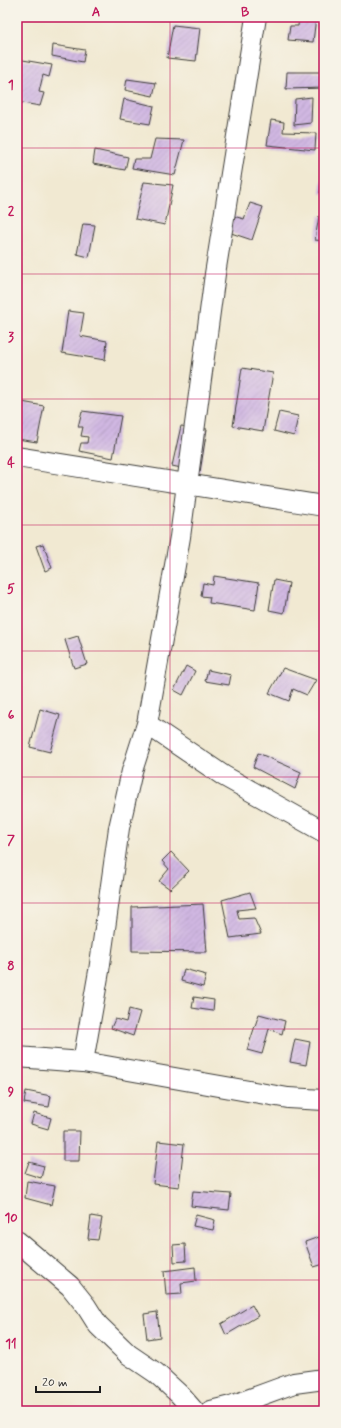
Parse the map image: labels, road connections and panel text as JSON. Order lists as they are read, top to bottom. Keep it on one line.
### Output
{"scale_bar":"20 m","grid":{"columns":["A","B"],"rows":["1","2","3","4","5","6","7","8","9","10","11"]}}
